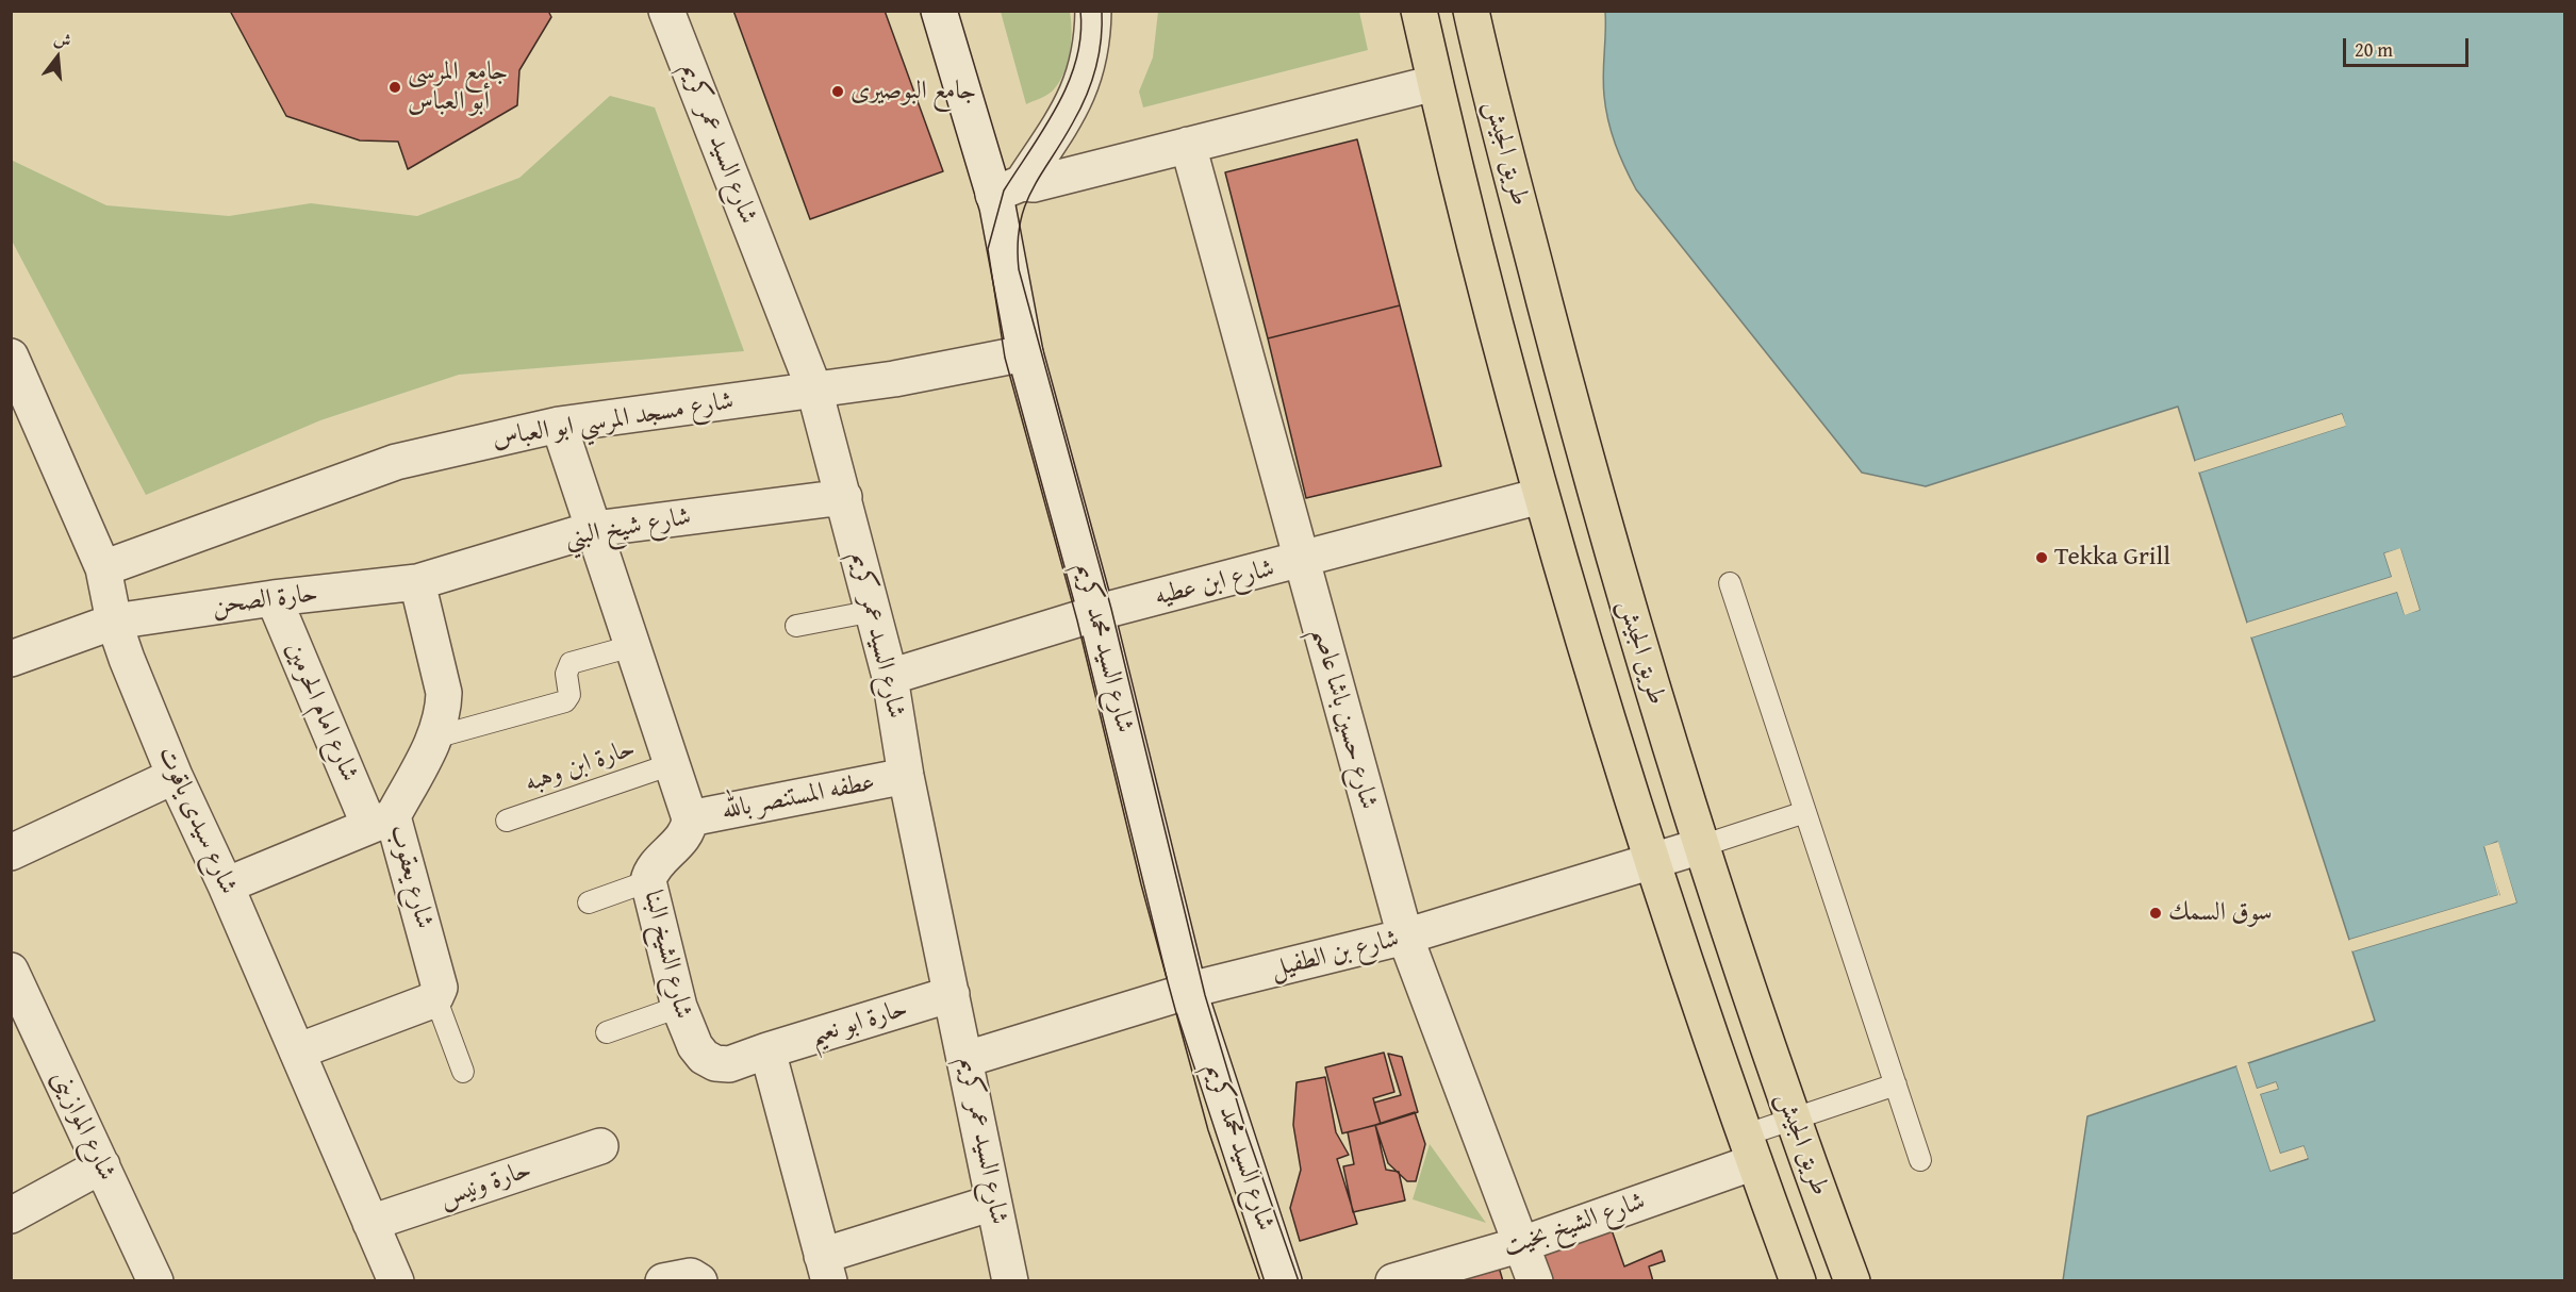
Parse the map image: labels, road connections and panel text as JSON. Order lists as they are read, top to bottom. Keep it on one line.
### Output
{"streets":{"highway":["طريق الجيش"],"street":["شارع السيد عمر كريم","شارع مسجد المرسي ابو العباس","شارع شيخ البني","شارع ابن عطيه","حارة الصحن","شارع السيد محمد كريم","شارع امام الحرمين","شارع حسين باشا عاصم","عطفه المستنصر بالله","شارع سيدى ياقوت","شارع يعقوب","شارع الشيخ البنا","شارع بن الطفيل","حارة ابو نعيم","شارع الموازينى","حارة ونيس","شارع الشيخ بخيت"],"lane":["حارة ابن وهبه"]},"crossings":[["شارع السيد عمر كريم","شارع مسجد المرسي ابو العباس"],["شارع السيد عمر كريم","شارع شيخ البني"],["شارع السيد عمر كريم","شارع ابن عطيه"],["شارع السيد عمر كريم","عطفه المستنصر بالله"],["شارع السيد عمر كريم","شارع بن الطفيل"],["شارع السيد عمر كريم","حارة ابو نعيم"],["طريق الجيش","شارع ابن عطيه"],["طريق الجيش","شارع بن الطفيل"],["طريق الجيش","شارع الشيخ بخيت"],["شارع مسجد المرسي ابو العباس","شارع السيد محمد كريم"],["شارع مسجد المرسي ابو العباس","شارع سيدى ياقوت"],["شارع شيخ البني","حارة الصحن"],["شارع شيخ البني","شارع يعقوب"],["شارع ابن عطيه","شارع السيد محمد كريم"],["شارع ابن عطيه","شارع حسين باشا عاصم"],["حارة الصحن","شارع امام الحرمين"],["حارة الصحن","شارع سيدى ياقوت"],["حارة الصحن","شارع يعقوب"],["شارع السيد محمد كريم","شارع بن الطفيل"],["شارع امام الحرمين","شارع يعقوب"],["شارع حسين باشا عاصم","شارع بن الطفيل"],["شارع حسين باشا عاصم","شارع الشيخ بخيت"],["عطفه المستنصر بالله","شارع الشيخ البنا"],["شارع سيدى ياقوت","حارة ونيس"],["شارع الشيخ البنا","حارة ابو نعيم"]],"places":["جامع المرسى أبو العباس","جامع البوصيرى","Tekka Grill","سوق السمك"],"scale_bar":"20 m","north":"top"}
